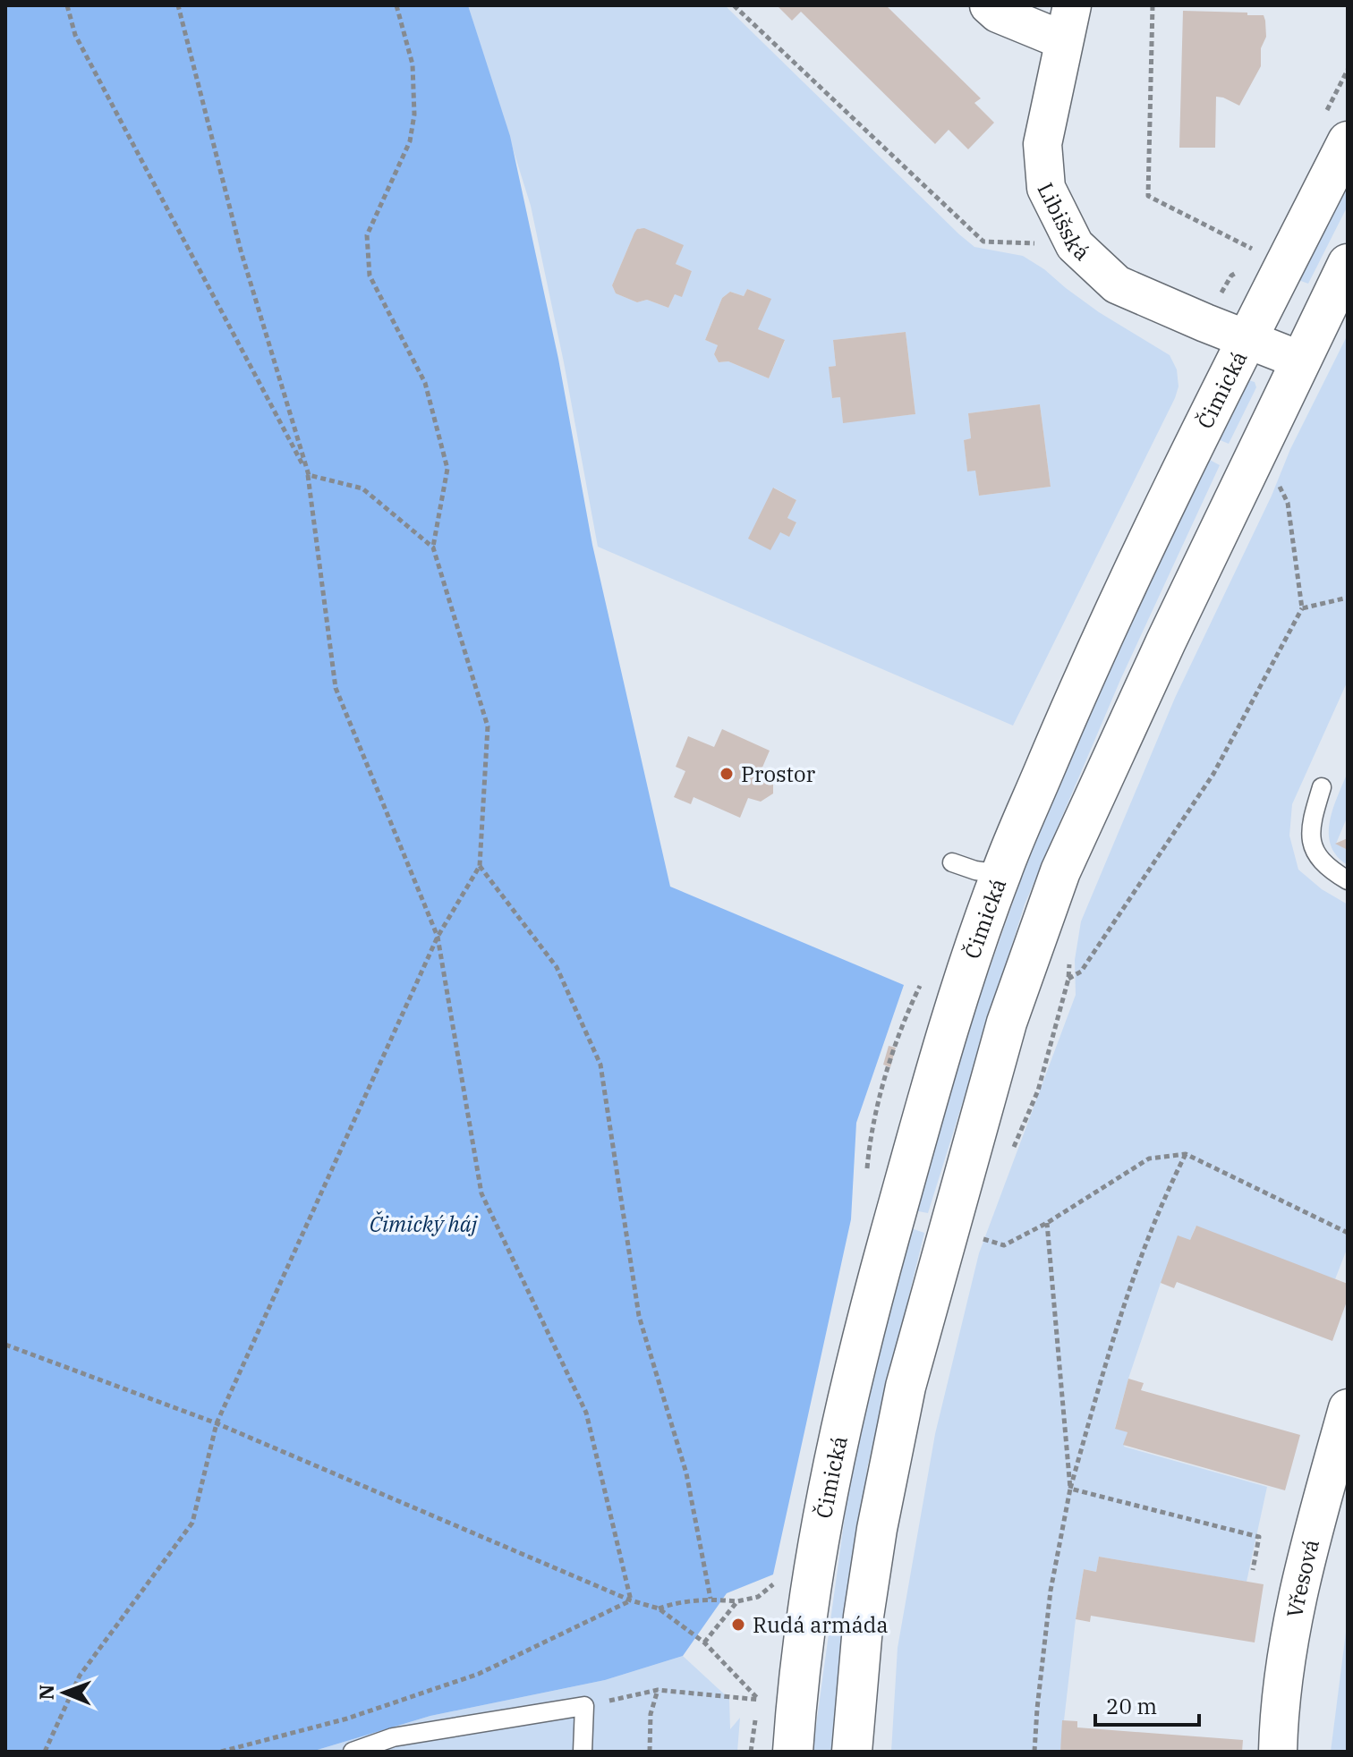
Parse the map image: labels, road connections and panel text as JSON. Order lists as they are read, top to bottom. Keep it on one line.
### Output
{"streets":{"main road":["Čimická"],"street":["Libišská","Vřesová"]},"crossings":[["Libišská","Čimická"]],"parks":["Čimický háj"],"places":["Prostor","Rudá armáda"],"scale_bar":"20 m","north":"left"}
